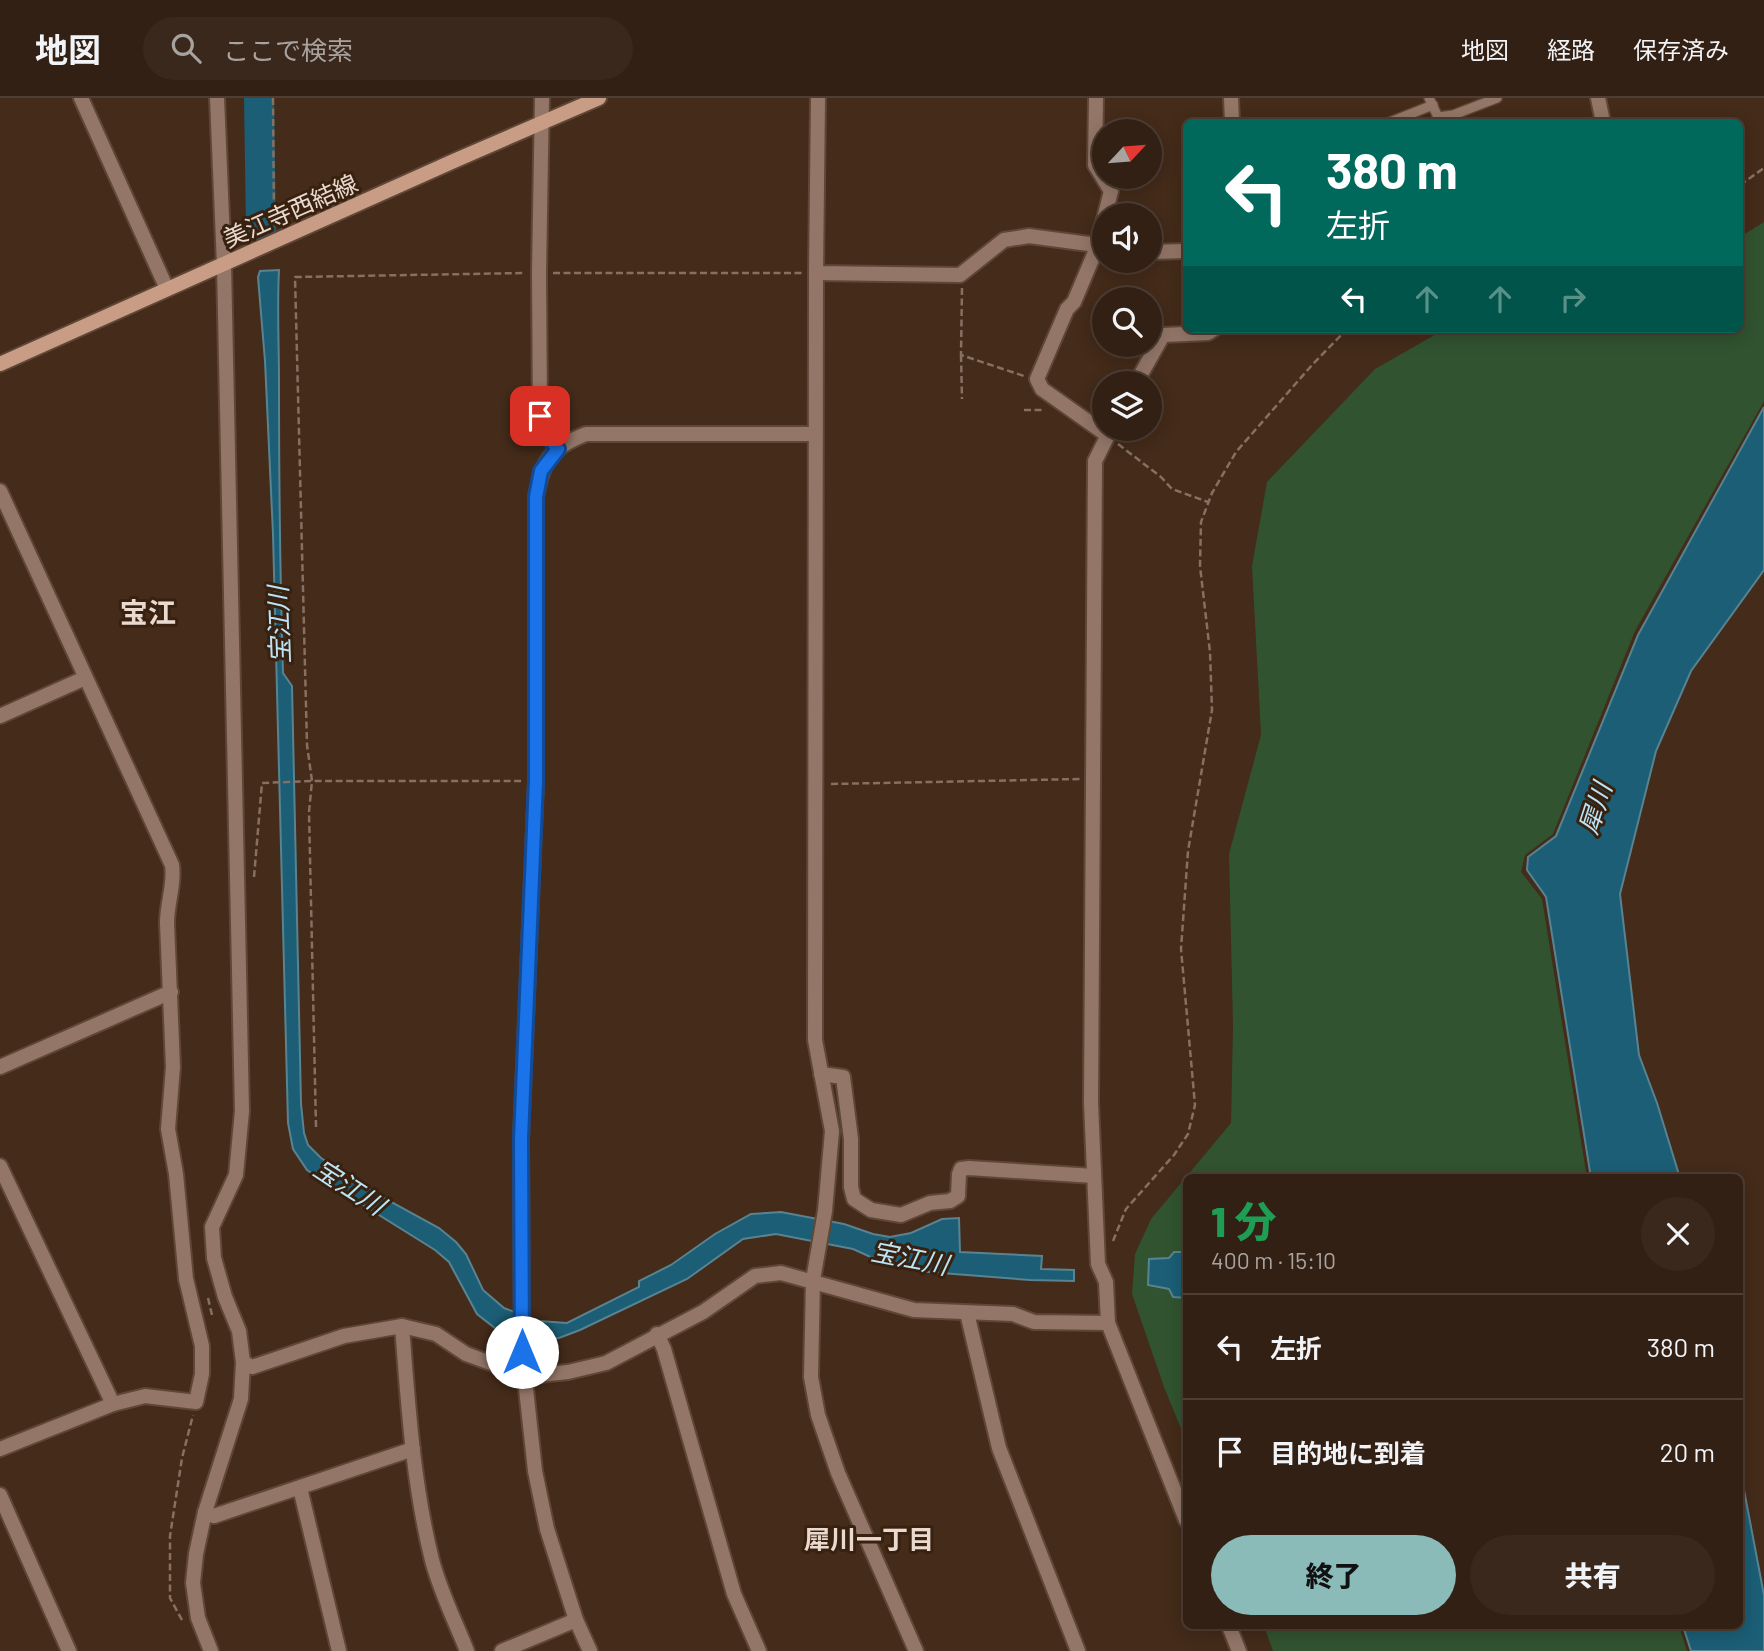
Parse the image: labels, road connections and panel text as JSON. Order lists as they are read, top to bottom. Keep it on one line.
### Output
{"streets":{"main road":["美江寺西結線"]},"districts":["宝江","犀川一丁目"],"water":["宝江川","犀川"],"north":"top right","page":{"header":"地図","search":"ここで検索","nav":["地図","経路","保存済み"],"turn":["380 m","左折"],"heading":["1 分","400 m · 15:10"],"list":[{"name":"左折","value":"380 m"},{"name":"目的地に到着","value":"20 m"}],"buttons":["終了","共有"]}}
